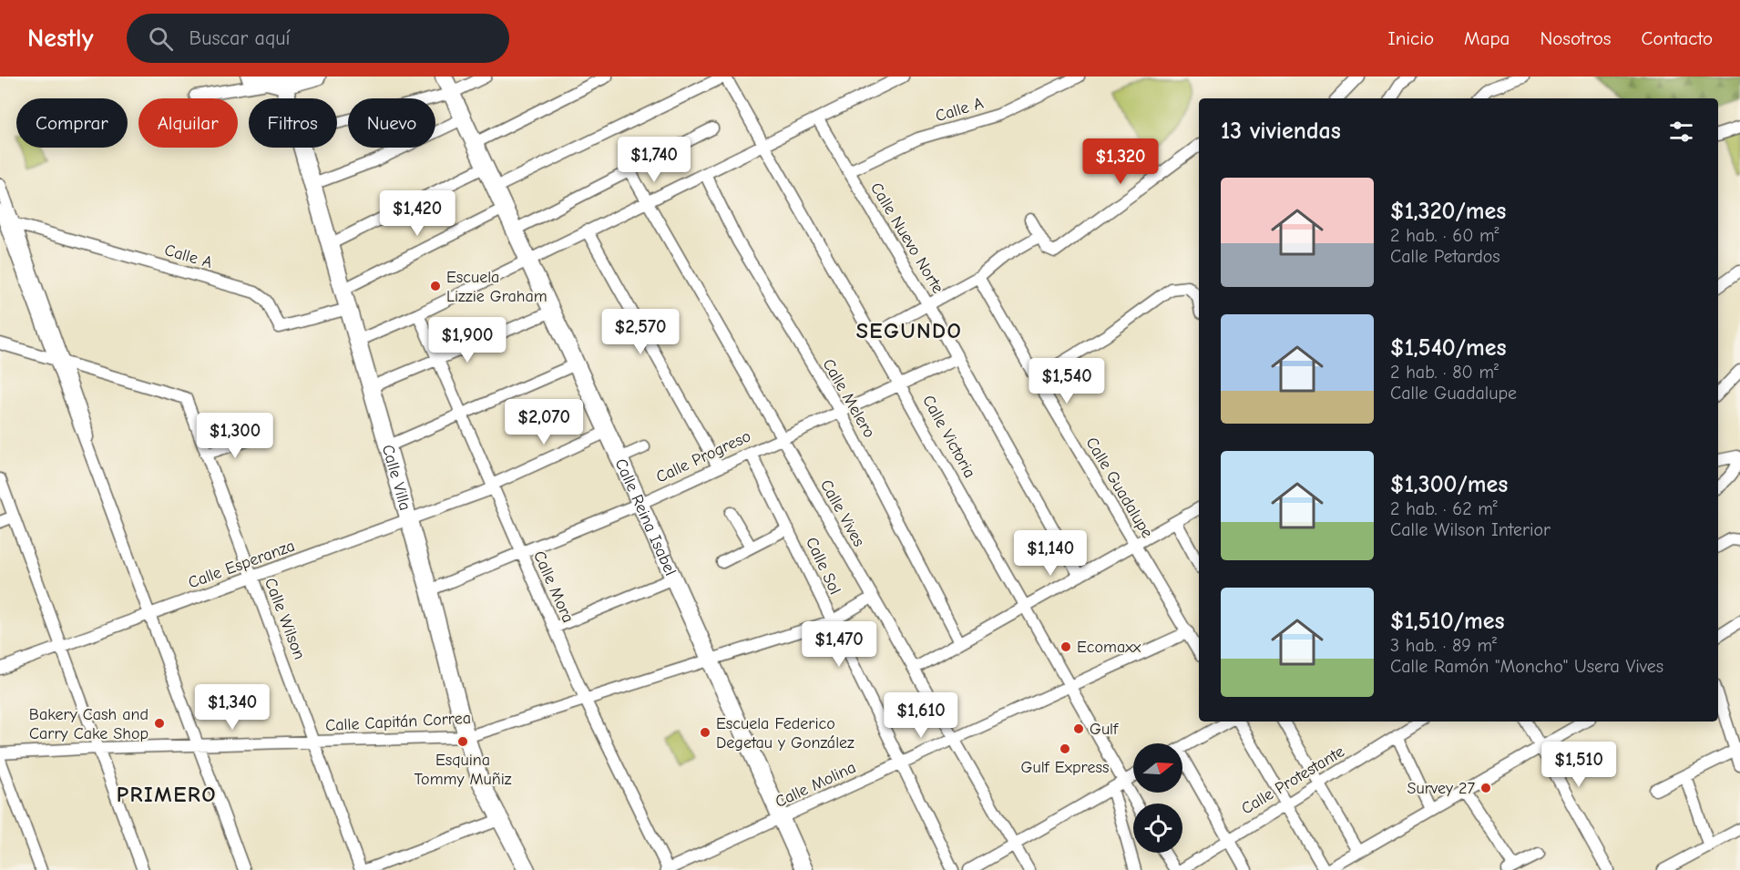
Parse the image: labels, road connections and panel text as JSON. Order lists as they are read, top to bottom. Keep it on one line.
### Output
{"streets":{"main road":["Calle Villa","Calle Reina Isabel"],"street":["Calle A","Calle Nuevo Norte","Calle Melero","Calle Victoria","Calle Progreso","Calle Guadalupe","Calle Vives","Calle Esperanza","Calle Sol","Calle Mora","Calle Wilson","Calle Capitán Correa","Calle Protestante","Calle Molina"]},"crossings":[["Calle A","Calle Nuevo Norte"],["Calle A","Calle Villa"],["Calle Nuevo Norte","Calle Progreso"],["Calle Melero","Calle Progreso"],["Calle Victoria","Calle Progreso"],["Calle Victoria","Calle Molina"],["Calle Progreso","Calle Villa"],["Calle Progreso","Calle Vives"],["Calle Progreso","Calle Reina Isabel"],["Calle Progreso","Calle Sol"],["Calle Progreso","Calle Mora"],["Calle Villa","Calle Esperanza"],["Calle Villa","Calle Capitán Correa"],["Calle Guadalupe","Calle Molina"],["Calle Vives","Calle Capitán Correa"],["Calle Vives","Calle Molina"],["Calle Reina Isabel","Calle Esperanza"],["Calle Reina Isabel","Calle Capitán Correa"],["Calle Reina Isabel","Calle Molina"],["Calle Esperanza","Calle Mora"],["Calle Esperanza","Calle Wilson"],["Calle Sol","Calle Capitán Correa"],["Calle Sol","Calle Molina"],["Calle Mora","Calle Capitán Correa"],["Calle Mora","Calle Molina"],["Calle Wilson","Calle Capitán Correa"]],"districts":["SEGUNDO","PRIMERO"],"places":["Escuela Lizzie Graham","Ecomaxx","Bakery Cash and Carry Cake Shop","Gulf","Escuela Federico Degetau y González","Esquina Tommy Muñiz","Gulf Express","Survey 27"],"north":"right","page":{"header":"Nestly","search":"Buscar aquí","nav":["Inicio","Mapa","Nosotros","Contacto"],"chip":["Comprar","Alquilar","Filtros","Nuevo"],"heading":"13 viviendas","price":["$1,740","$1,320","$1,420","$2,570","$1,900","$1,540","$2,070","$1,300","$1,140","$1,470","$1,340","$1,610","$1,510"],"list":[{"name":"$1,320/mes","note":"2 hab. · 60 m² · Calle Petardos"},{"name":"$1,540/mes","note":"2 hab. · 80 m² · Calle Guadalupe"},{"name":"$1,300/mes","note":"2 hab. · 62 m² · Calle Wilson Interior"},{"name":"$1,510/mes","note":"3 hab. · 89 m² · Calle Ramón \"Moncho\" Usera Vives"}]}}
